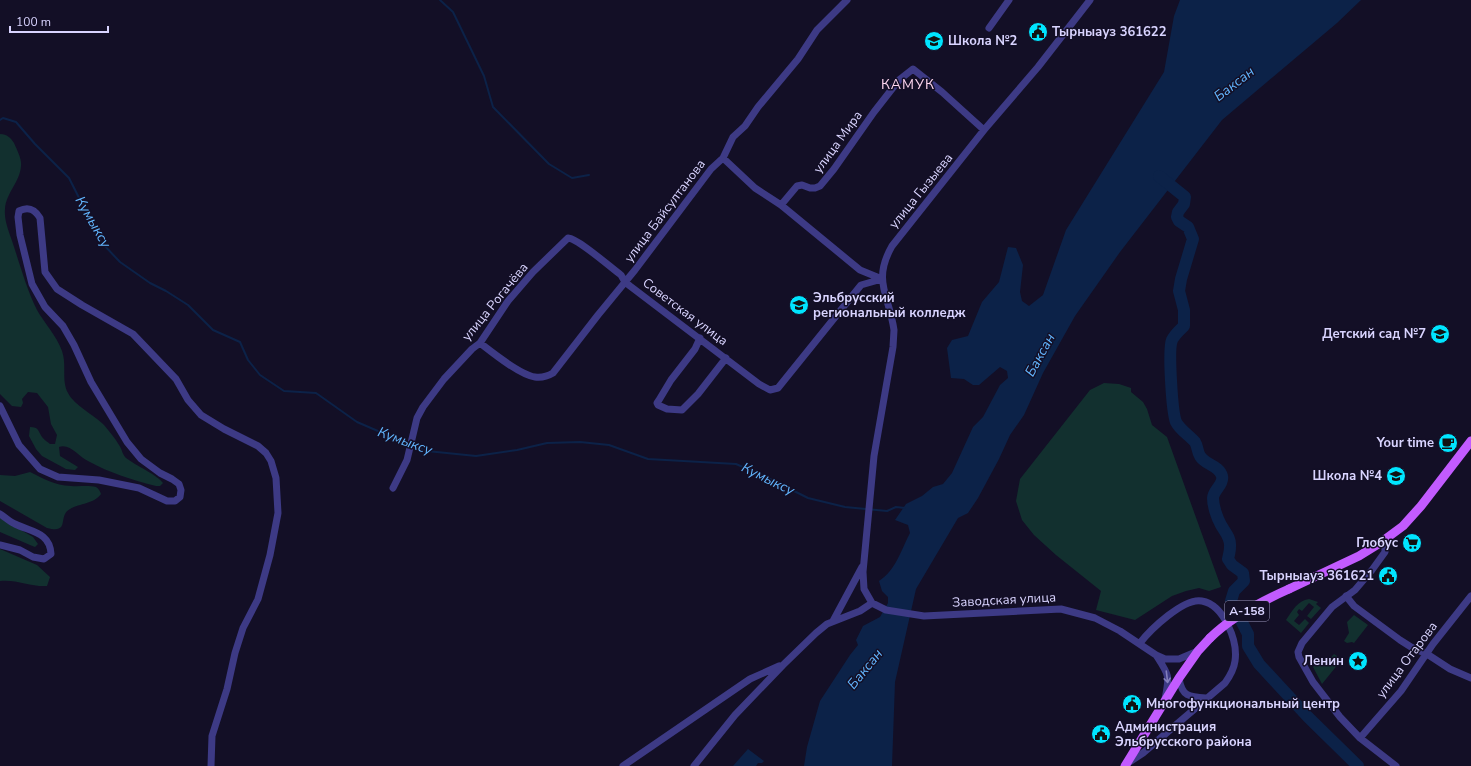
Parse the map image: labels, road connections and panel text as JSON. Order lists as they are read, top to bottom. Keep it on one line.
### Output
{"streets":{"main road":["А-158"],"street":["улица Мира","улица Гызыева","улица Байсултанова","улица Рогачёва","Советская улица","Заводская улица","улица Отарова"]},"crossings":[["улица Мира","улица Гызыева"],["улица Гызыева","Советская улица"],["улица Байсултанова","улица Рогачёва"],["улица Байсултанова","Советская улица"],["улица Рогачёва","Советская улица"]],"districts":["КАМУК"],"water":["Баксан","Кумыксу"],"places":{"public building":["Тырныауз 361622","Тырныауз 361621","Многофункциональный центр","Администрация Эльбрусского района"],"school or university":["Школа №2","Эльбрусский региональный колледж","Детский сад №7","Школа №4"],"cafe":["Your time"],"supermarket":["Глобус"],"place":["Ленин"]},"scale_bar":"100 m"}
